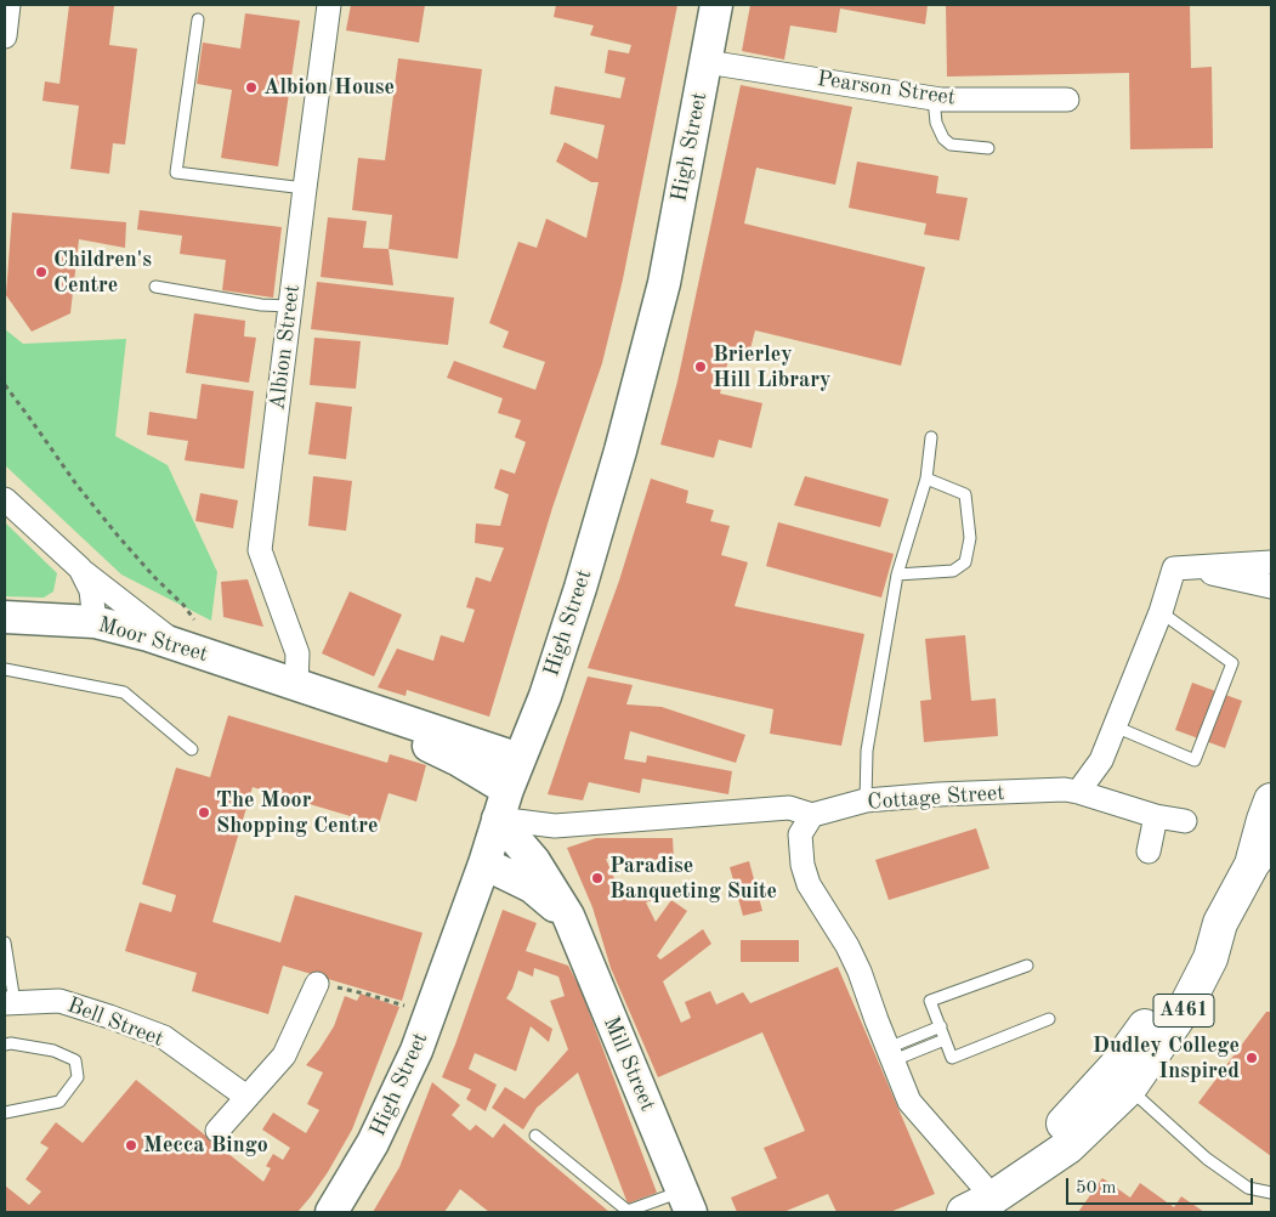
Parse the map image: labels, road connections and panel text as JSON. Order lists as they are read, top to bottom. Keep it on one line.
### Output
{"streets":{"main road":["A461"],"street":["Pearson Street","High Street","Albion Street","Moor Street","Cottage Street","Bell Street","Mill Street"]},"crossings":[["Pearson Street","High Street"],["High Street","Moor Street"],["High Street","Mill Street"],["Albion Street","Moor Street"],["Moor Street","Mill Street"]],"places":["Albion House","Children's Centre","Brierley Hill Library","The Moor Shopping Centre","Paradise Banqueting Suite","Dudley College Inspired","Mecca Bingo"],"scale_bar":"50 m"}
